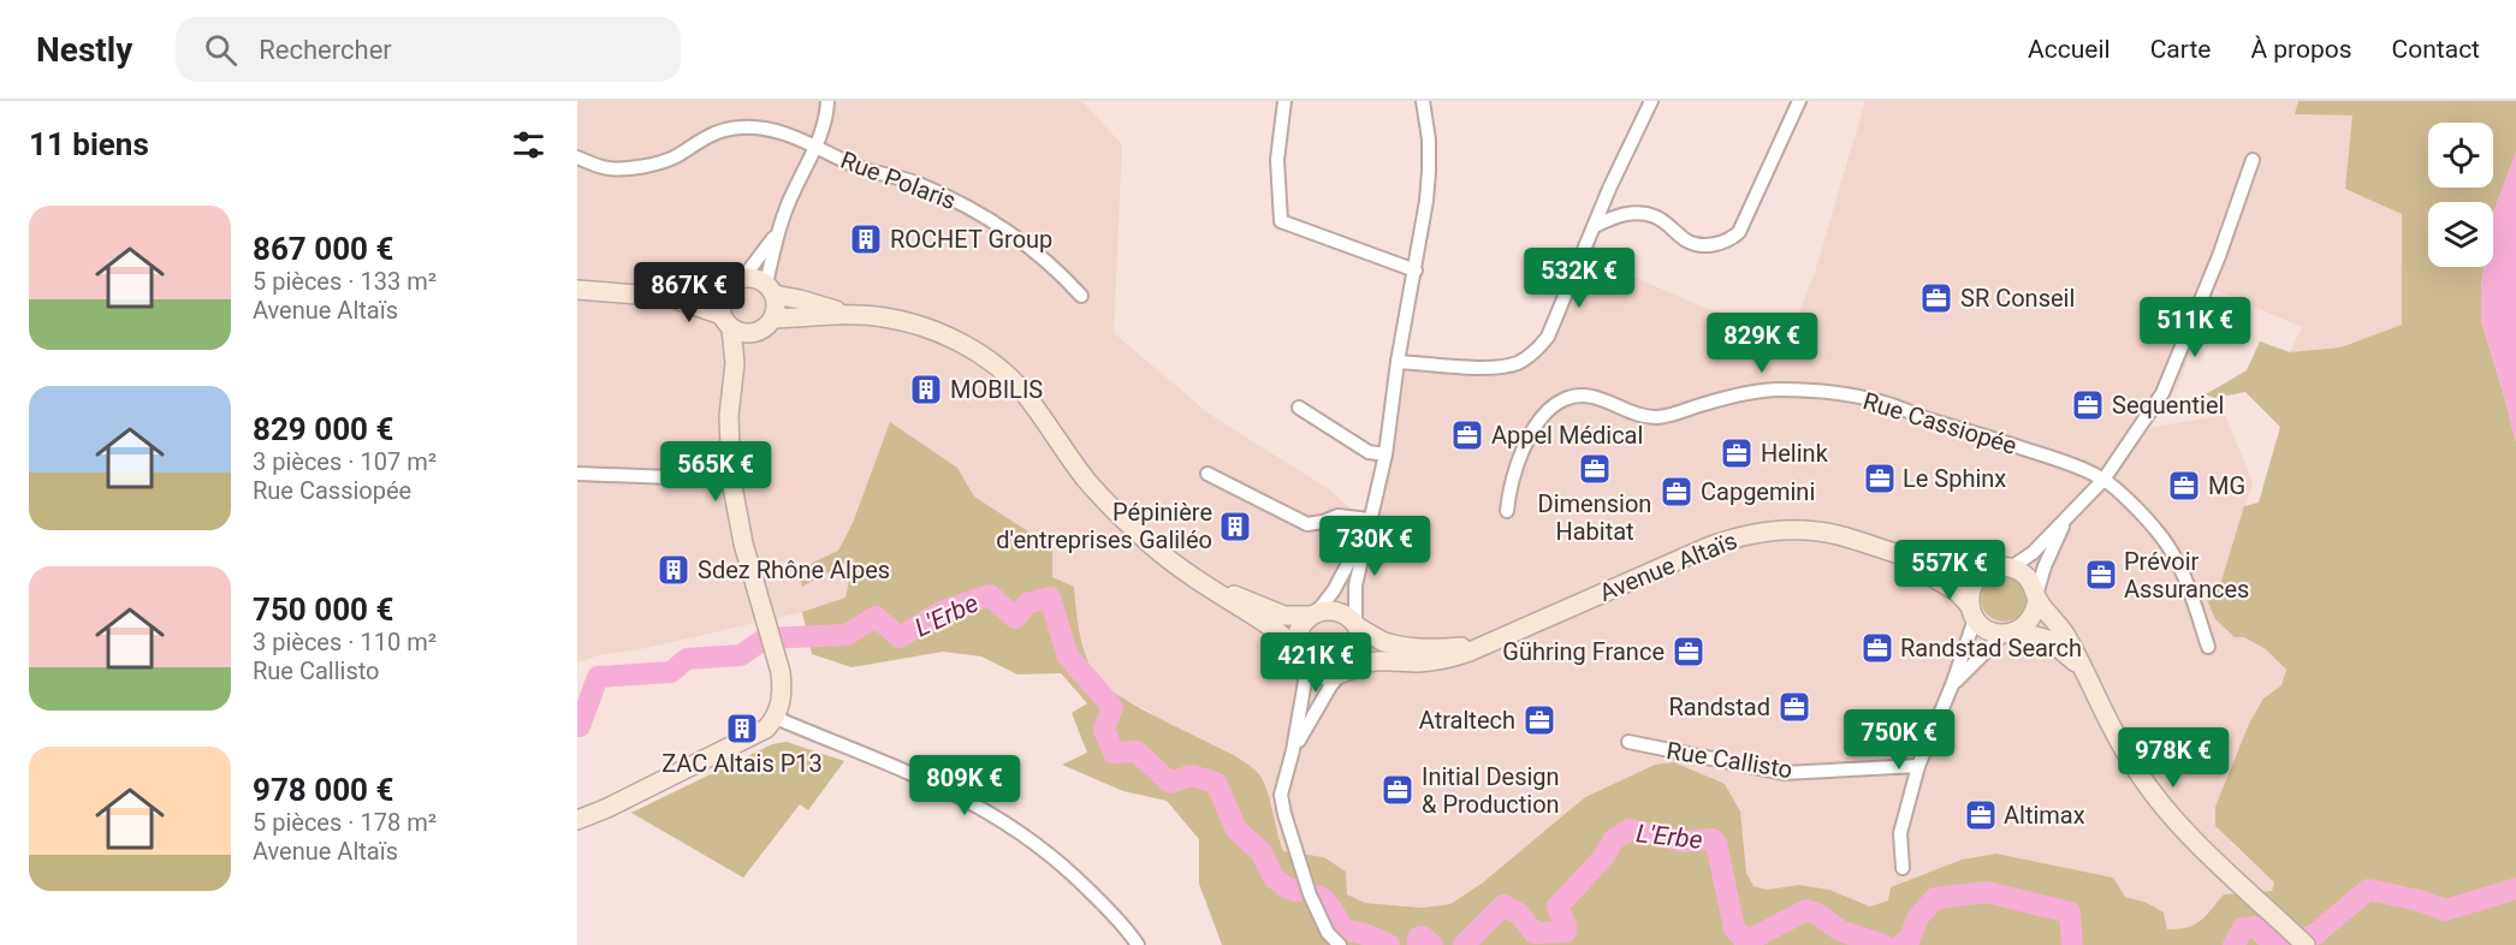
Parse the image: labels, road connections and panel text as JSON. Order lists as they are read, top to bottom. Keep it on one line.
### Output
{"streets":{"street":["Rue Polaris","Rue Cassiopée","Avenue Altaïs","Rue Callisto"]},"water":["L'Erbe"],"places":{"building":["ROCHET Group","MOBILIS","Pépinière d'entreprises Galiléo","Sdez Rhône Alpes","ZAC Altais P13"],"office":["SR Conseil","Sequentiel","Appel Médical","Helink","Dimension Habitat","Le Sphinx","MG","Capgemini","Prévoir Assurances","Randstad Search","Gühring France","Randstad","Atraltech","Initial Design & Production","Altimax"]},"page":{"header":"Nestly","search":"Rechercher","nav":["Accueil","Carte","À propos","Contact"],"heading":"11 biens","list":[{"name":"867 000 €","note":"5 pièces · 133 m² · Avenue Altaïs"},{"name":"829 000 €","note":"3 pièces · 107 m² · Rue Cassiopée"},{"name":"750 000 €","note":"3 pièces · 110 m² · Rue Callisto"},{"name":"978 000 €","note":"5 pièces · 178 m² · Avenue Altaïs"}],"price":["532K €","867K €","511K €","829K €","565K €","730K €","557K €","421K €","750K €","978K €","809K €"]}}
